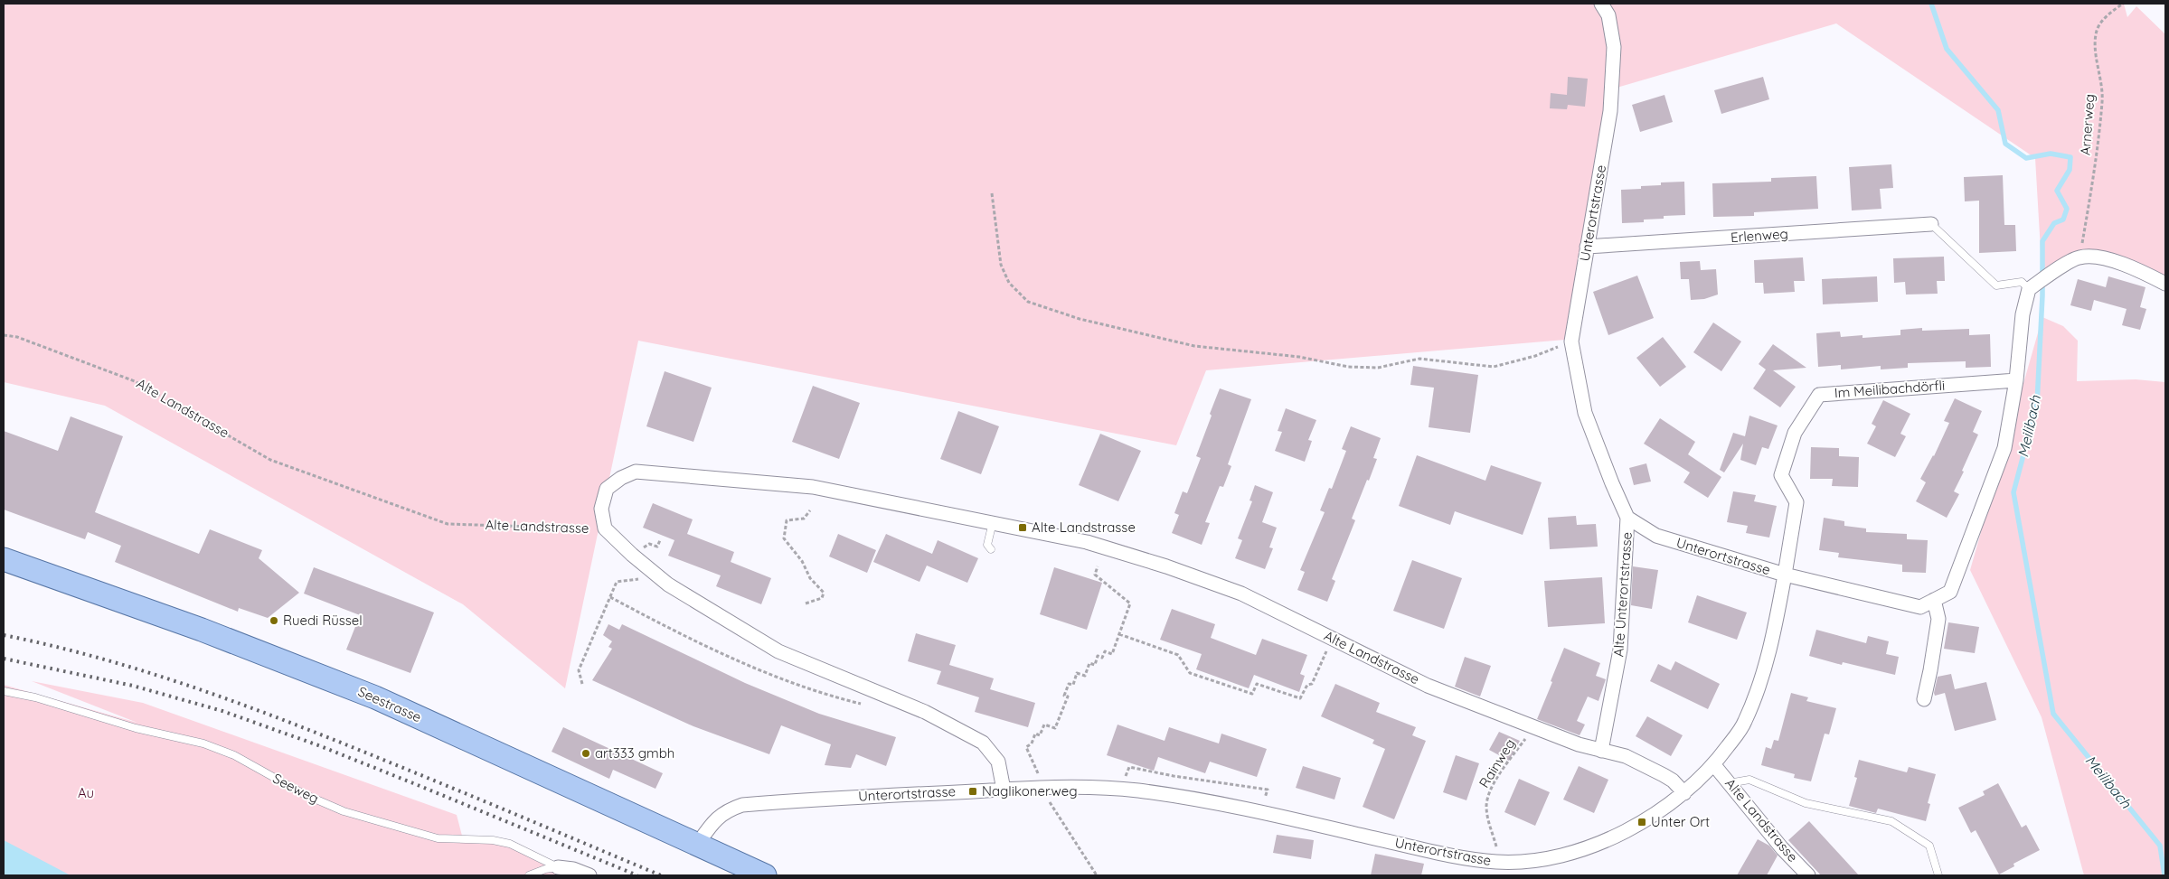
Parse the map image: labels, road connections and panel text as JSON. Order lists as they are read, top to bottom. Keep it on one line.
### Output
{"streets":{"main road":["Seestrasse"],"street":["Unterortstrasse","Erlenweg","Im Meilibachdörfli","Alte Landstrasse","Alte Unterortstrasse","Seeweg"],"path":["Arnerweg","Rainweg"]},"crossings":[["Unterortstrasse","Erlenweg"],["Unterortstrasse","Im Meilibachdörfli"],["Unterortstrasse","Alte Landstrasse"],["Unterortstrasse","Alte Unterortstrasse"],["Unterortstrasse","Seestrasse"],["Alte Landstrasse","Alte Unterortstrasse"],["Alte Landstrasse","Rainweg"]],"water":["Meilibach"],"parks":["Au"],"places":{"transit":["Alte Landstrasse","Naglikonerweg","Unter Ort"],"other":["Ruedi Rüssel","art333 gmbh"]}}
